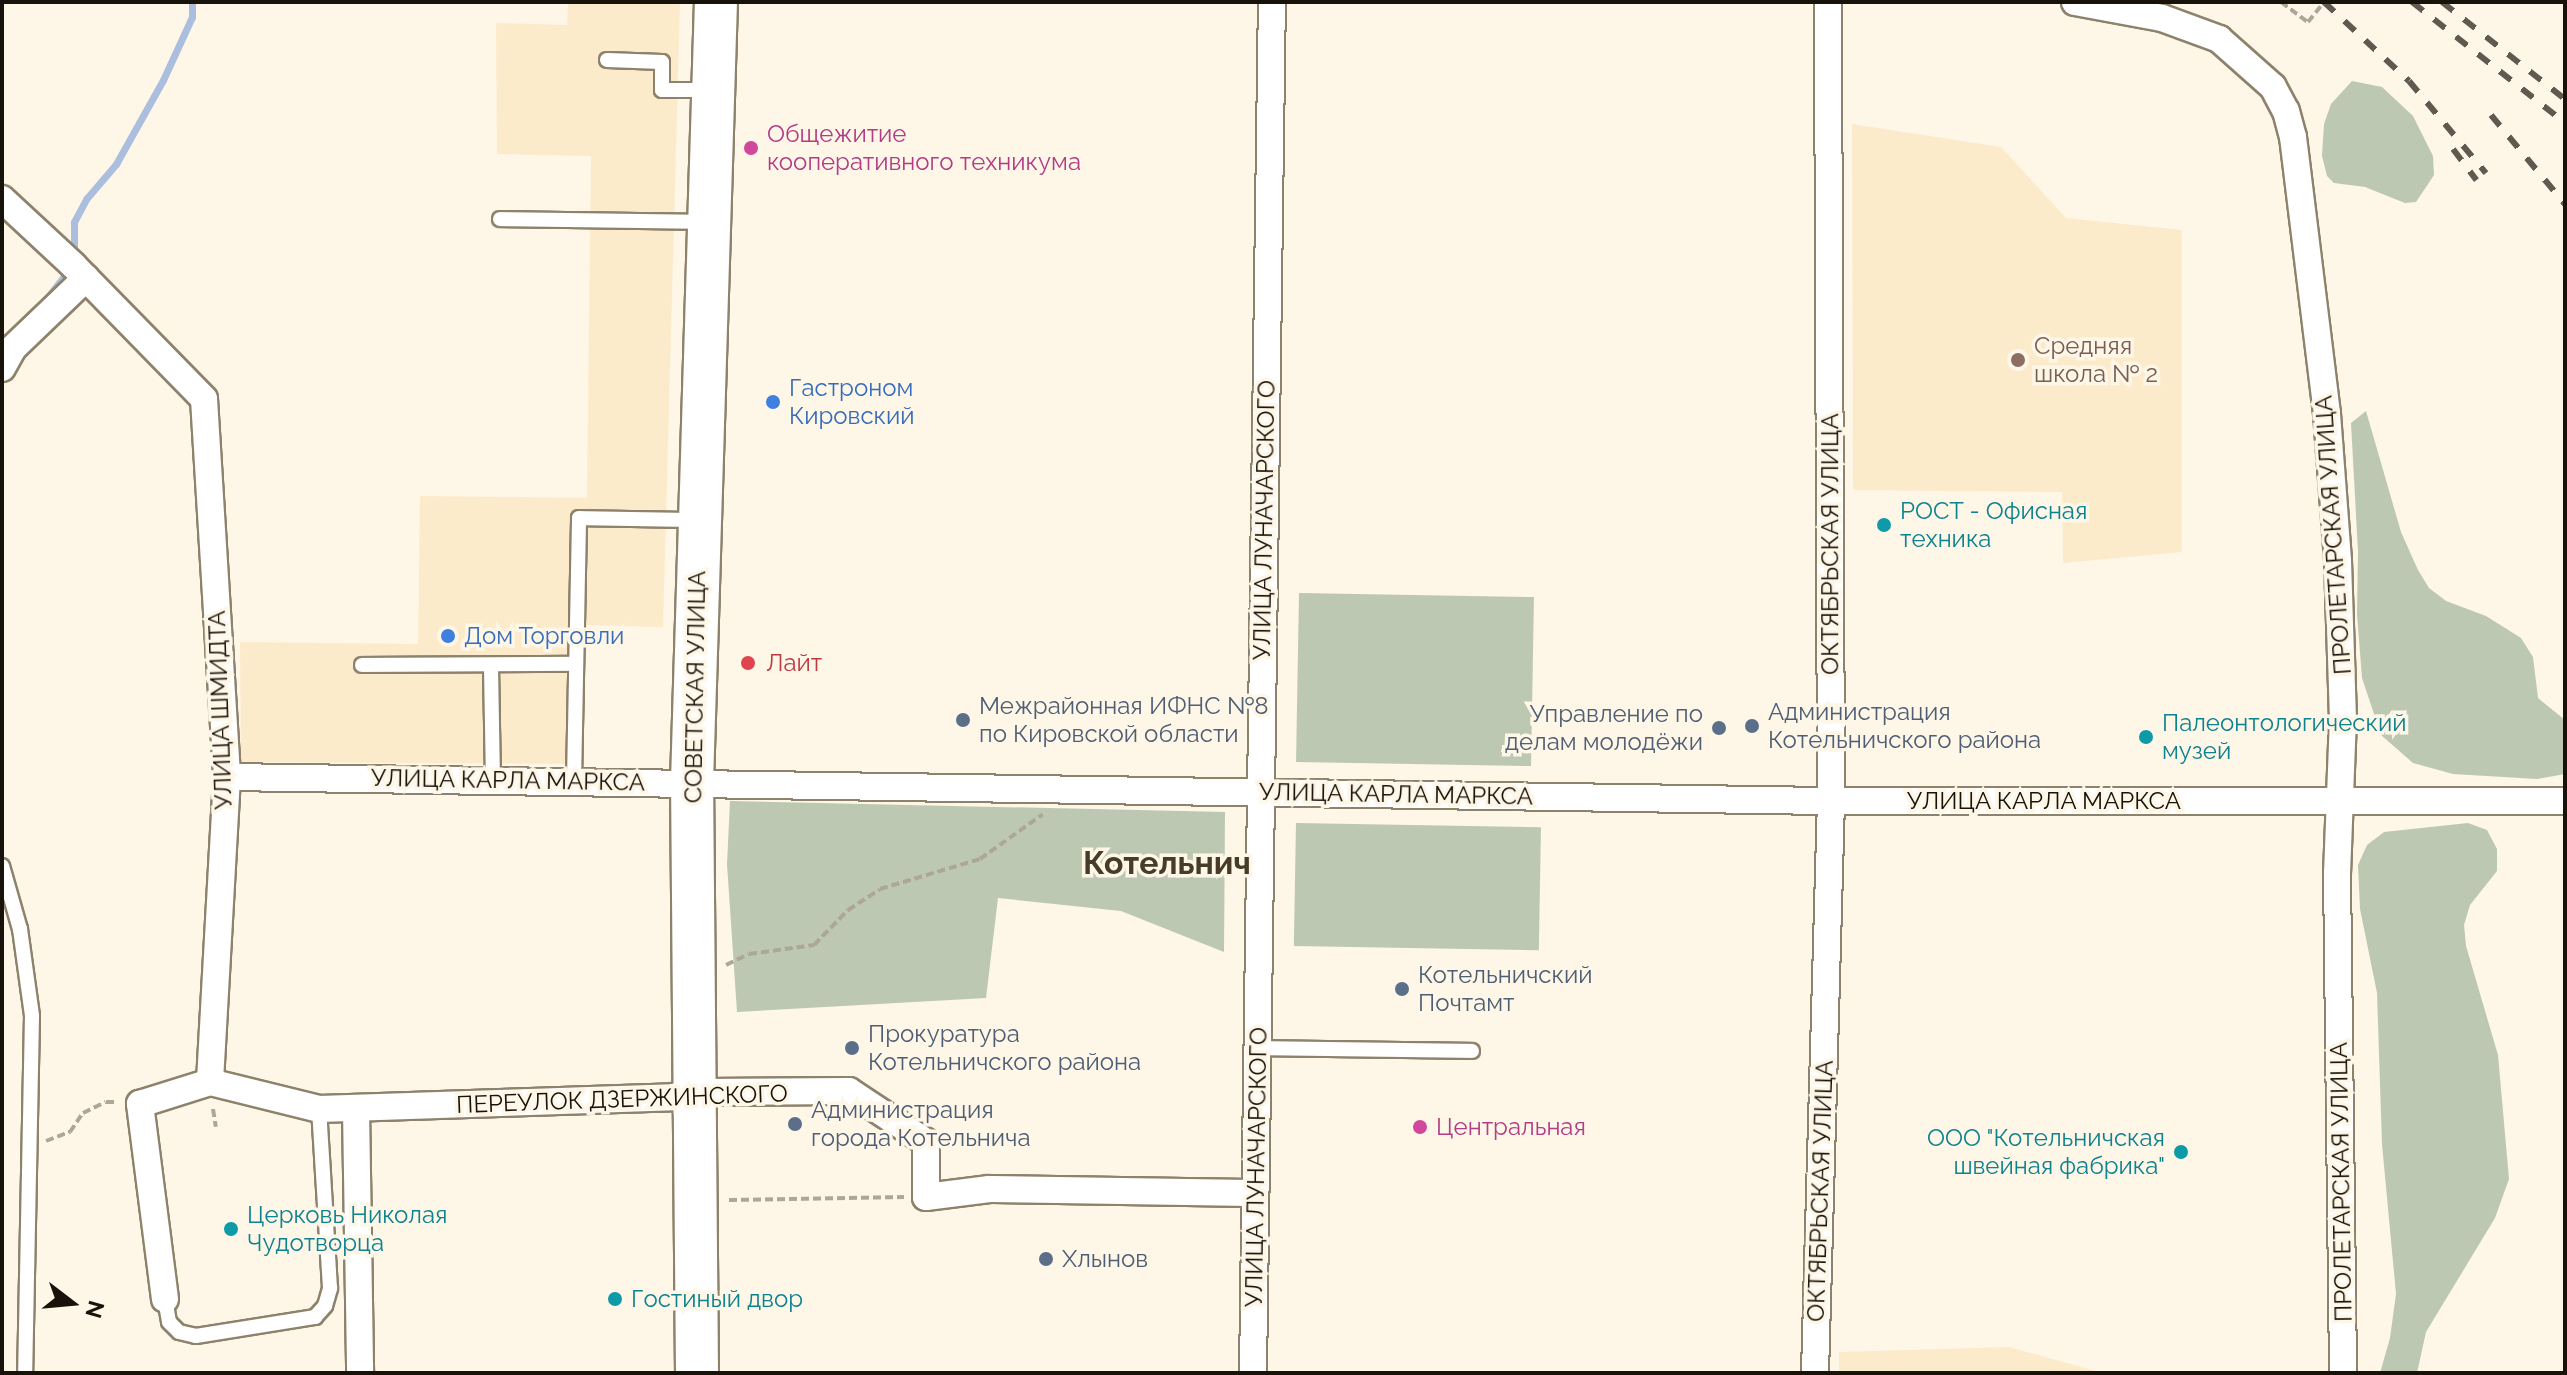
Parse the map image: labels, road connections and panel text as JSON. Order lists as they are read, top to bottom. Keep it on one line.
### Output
{"streets":{"main road":["СОВЕТСКАЯ УЛИЦА"],"street":["УЛИЦА ЛУНАЧАРСКОГО","ПРОЛЕТАРСКАЯ УЛИЦА","ОКТЯБРЬСКАЯ УЛИЦА","УЛИЦА ШМИДТА","УЛИЦА КАРЛА МАРКСА","ПЕРЕУЛОК ДЗЕРЖИНСКОГО"]},"crossings":[["УЛИЦА ЛУНАЧАРСКОГО","УЛИЦА КАРЛА МАРКСА"],["ПРОЛЕТАРСКАЯ УЛИЦА","УЛИЦА КАРЛА МАРКСА"],["ОКТЯБРЬСКАЯ УЛИЦА","УЛИЦА КАРЛА МАРКСА"],["СОВЕТСКАЯ УЛИЦА","УЛИЦА КАРЛА МАРКСА"],["СОВЕТСКАЯ УЛИЦА","ПЕРЕУЛОК ДЗЕРЖИНСКОГО"],["УЛИЦА ШМИДТА","УЛИЦА КАРЛА МАРКСА"],["УЛИЦА ШМИДТА","ПЕРЕУЛОК ДЗЕРЖИНСКОГО"]],"districts":["Котельнич"],"places":["Общежитие кооперативного техникума","Средняя школа № 2","Гастроном Кировский","РОСТ - Офисная техника","Дом Торговли","Лайт","Межрайонная ИФНС №8 по Кировской области","Администрация Котельничского района","Управление по делам молодёжи","Палеонтологический музей","Котельничский Почтамт","Прокуратура Котельничского района","Администрация города Котельнича","Центральная","ООО \"Котельничская швейная фабрика\"","Церковь Николая Чудотворца","Хлынов","Гостиный двор"],"north":"right"}
